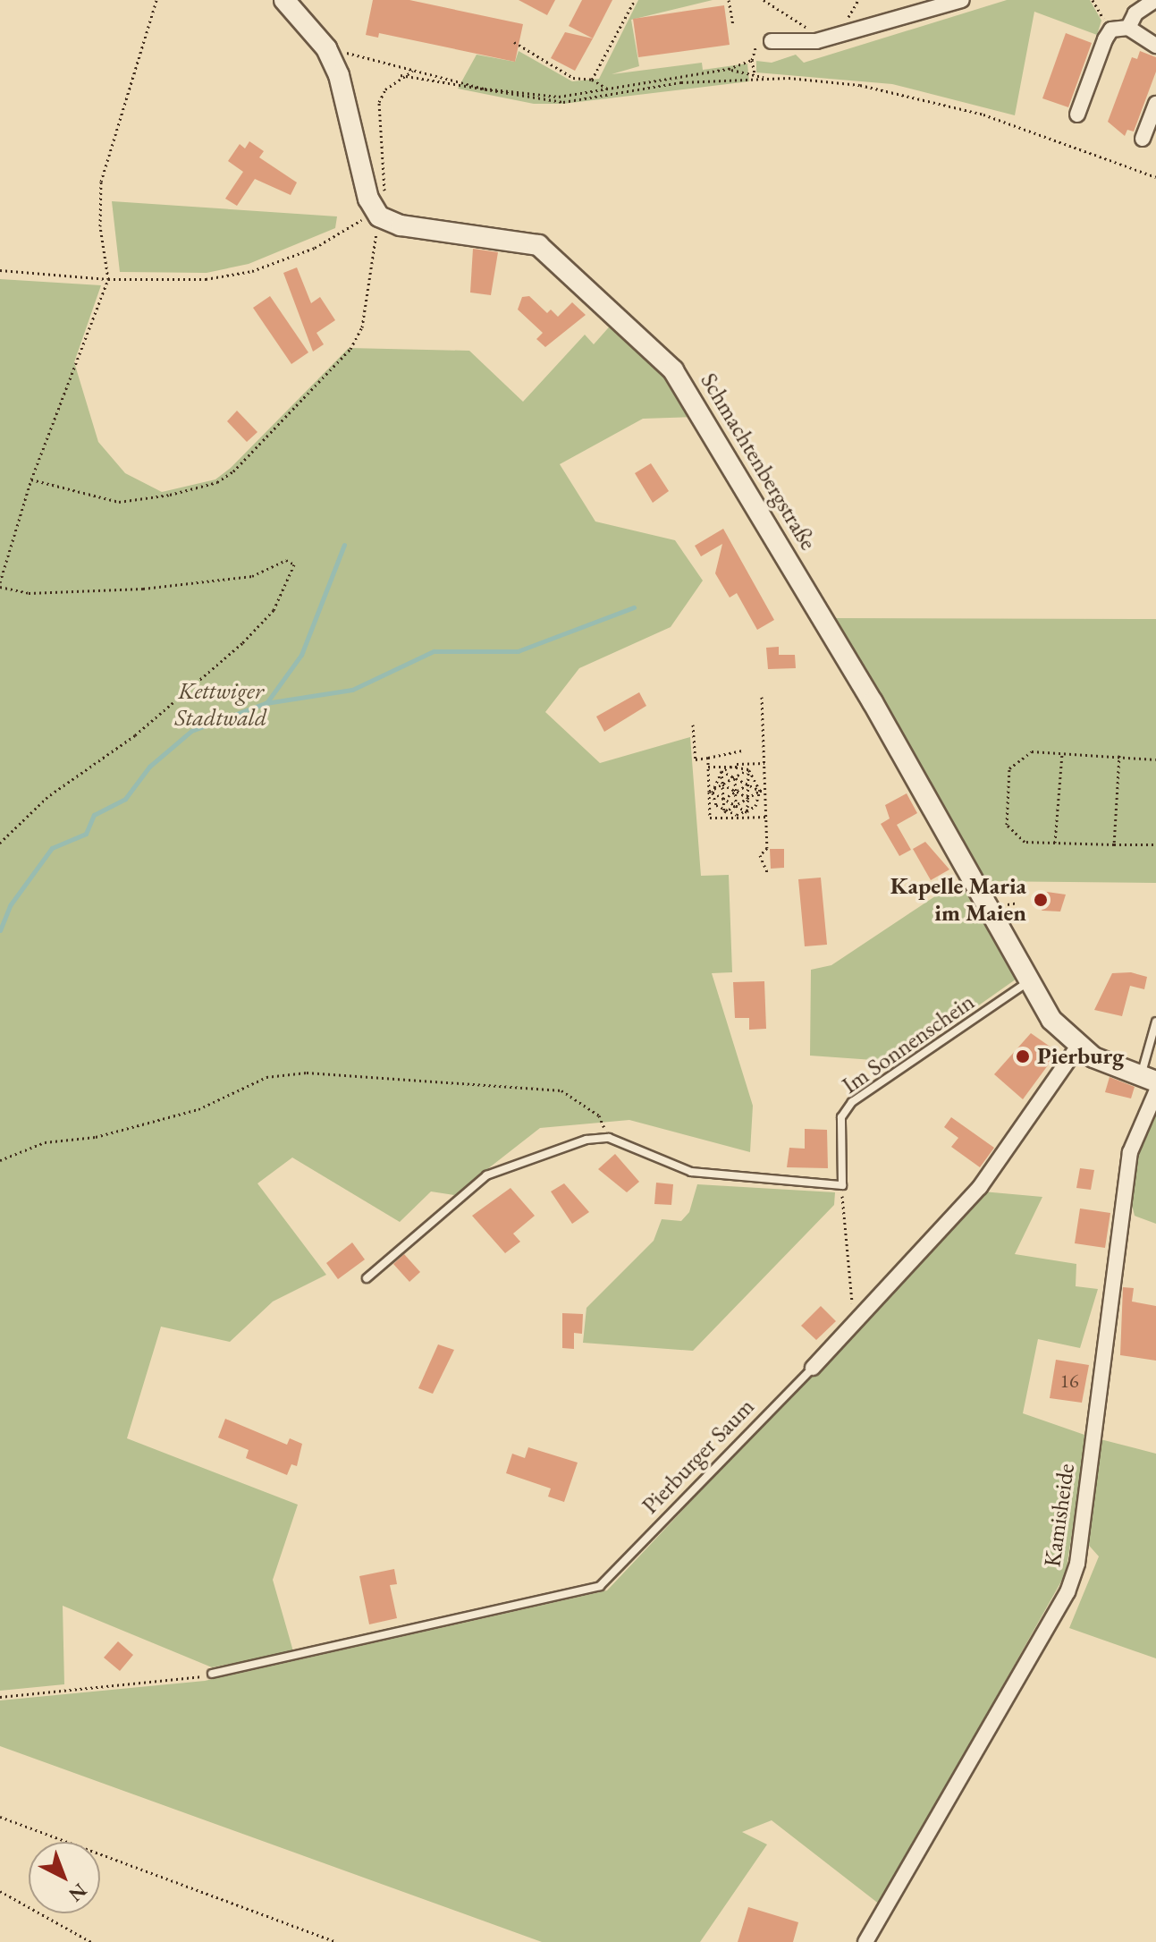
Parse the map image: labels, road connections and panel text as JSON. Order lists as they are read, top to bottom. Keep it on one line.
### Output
{"streets":{"street":["Schmachtenbergstraße","Pierburger Saum","Kamisheide"],"lane":["Im Sonnenschein"]},"crossings":[["Schmachtenbergstraße","Im Sonnenschein"],["Schmachtenbergstraße","Pierburger Saum"]],"parks":["Kettwiger Stadtwald"],"places":["Kapelle Maria im Maien","Pierburg"],"house_numbers":["16"],"north":"bottom right"}
